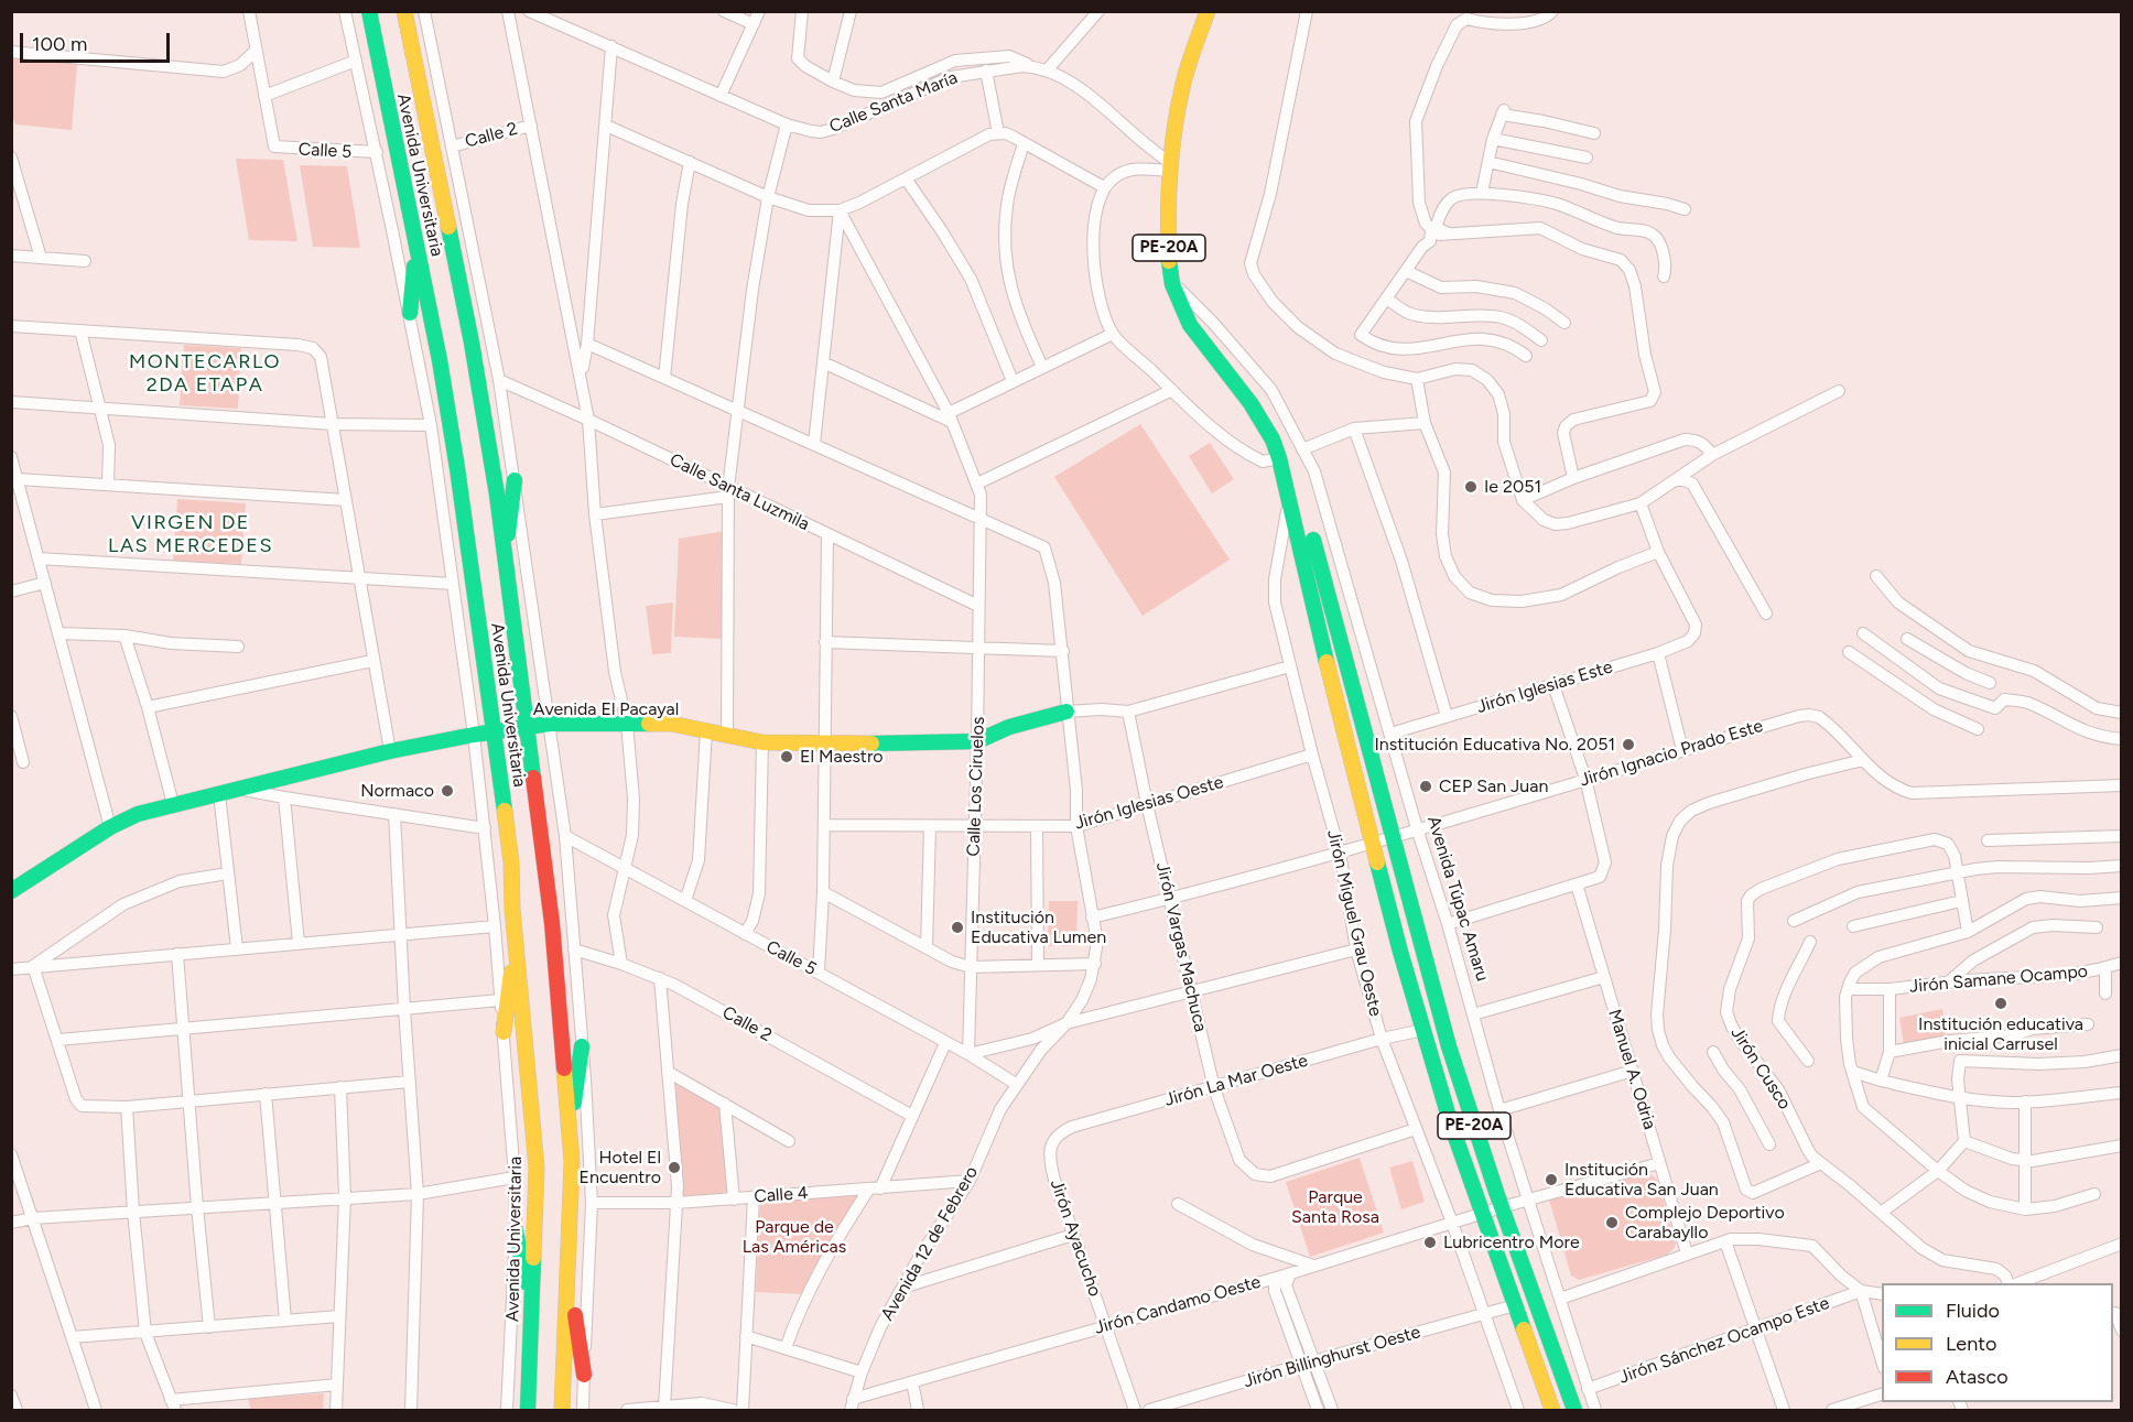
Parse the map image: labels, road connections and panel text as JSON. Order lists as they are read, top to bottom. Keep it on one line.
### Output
{"streets":{"main road":["Avenida Universitaria","PE-20A","Avenida El Pacayal"],"street":["Calle Santa María","Calle 2","Calle 5","Calle Santa Luzmila","Jirón Iglesias Este","Jirón Ignacio Prado Este","Calle Los Ciruelos","Jirón Iglesias Oeste","Avenida Túpac Amaru","Jirón Miguel Grau Oeste","Jirón Vargas Machuca","Jirón Samane Ocampo","Jirón Cusco","Manuel A. Odria","Jirón La Mar Oeste","Calle 4","Jirón Ayacucho","Avenida 12 de Febrero","Jirón Candamo Oeste","Jirón Sánchez Ocampo Este","Jirón Billinghurst Oeste"]},"crossings":[["Calle Santa María","PE-20A"],["Calle 5","Calle Los Ciruelos"],["Calle 5","Avenida 12 de Febrero"],["Avenida Universitaria","Avenida El Pacayal"],["PE-20A","Jirón Ignacio Prado Este"],["PE-20A","Avenida Túpac Amaru"],["PE-20A","Jirón Miguel Grau Oeste"],["PE-20A","Jirón La Mar Oeste"],["PE-20A","Jirón Candamo Oeste"],["PE-20A","Jirón Billinghurst Oeste"],["Calle Santa Luzmila","Calle Los Ciruelos"],["Jirón Iglesias Este","Avenida Túpac Amaru"],["Avenida El Pacayal","Calle Los Ciruelos"],["Avenida El Pacayal","Avenida 12 de Febrero"],["Jirón Ignacio Prado Este","Avenida Túpac Amaru"],["Jirón Ignacio Prado Este","Jirón Miguel Grau Oeste"],["Jirón Ignacio Prado Este","Jirón Vargas Machuca"],["Jirón Ignacio Prado Este","Avenida 12 de Febrero"],["Calle Los Ciruelos","Jirón Iglesias Oeste"],["Calle Los Ciruelos","Avenida 12 de Febrero"],["Jirón Iglesias Oeste","Jirón Miguel Grau Oeste"],["Jirón Iglesias Oeste","Jirón Vargas Machuca"],["Jirón Iglesias Oeste","Avenida 12 de Febrero"],["Avenida Túpac Amaru","Jirón Candamo Oeste"],["Avenida Túpac Amaru","Jirón Sánchez Ocampo Este"],["Jirón Miguel Grau Oeste","Jirón Vargas Machuca"],["Jirón Miguel Grau Oeste","Jirón La Mar Oeste"],["Jirón Miguel Grau Oeste","Jirón Candamo Oeste"],["Jirón Miguel Grau Oeste","Jirón Billinghurst Oeste"],["Jirón Vargas Machuca","Jirón La Mar Oeste"],["Manuel A. Odria","Jirón Candamo Oeste"],["Jirón La Mar Oeste","Jirón Ayacucho"],["Calle 4","Avenida 12 de Febrero"],["Jirón Ayacucho","Jirón Candamo Oeste"],["Avenida 12 de Febrero","Jirón Candamo Oeste"]],"districts":["MONTECARLO 2DA ETAPA","VIRGEN DE LAS MERCEDES"],"parks":["Parque Santa Rosa","Parque de Las Américas"],"places":["Ie 2051","Institución Educativa No. 2051","El Maestro","CEP San Juan","Normaco","Institución Educativa Lumen","Institución educativa inicial Carrusel","Hotel El Encuentro","Institución Educativa San Juan","Complejo Deportivo Carabayllo","Lubricentro More"],"legend":["Fluido","Lento","Atasco"],"scale_bar":"100 m"}
